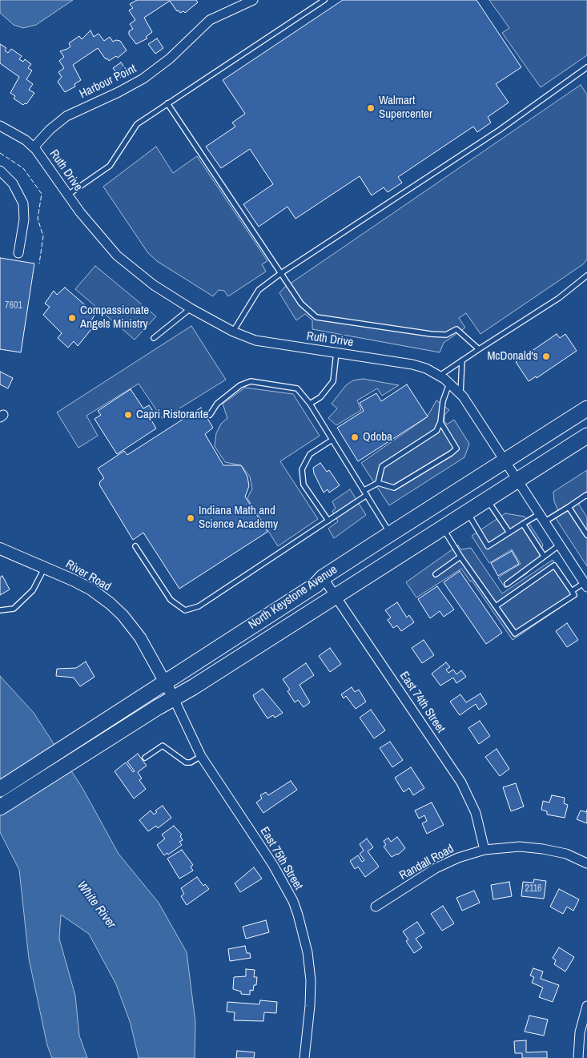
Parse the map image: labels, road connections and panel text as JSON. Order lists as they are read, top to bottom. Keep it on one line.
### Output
{"streets":{"main road":["North Keystone Avenue"],"street":["Harbour Point","Ruth Drive","River Road","East 74th Street","East 75th Street","Randall Road"]},"crossings":[["Harbour Point","Ruth Drive"],["Ruth Drive","North Keystone Avenue"],["River Road","North Keystone Avenue"],["River Road","East 75th Street"],["North Keystone Avenue","East 74th Street"],["North Keystone Avenue","East 75th Street"],["East 74th Street","Randall Road"]],"water":["White River"],"places":["Walmart Supercenter","Compassionate Angels Ministry","McDonald's","Capri Ristorante","Qdoba","Indiana Math and Science Academy"],"house_numbers":["7601","2116"]}
